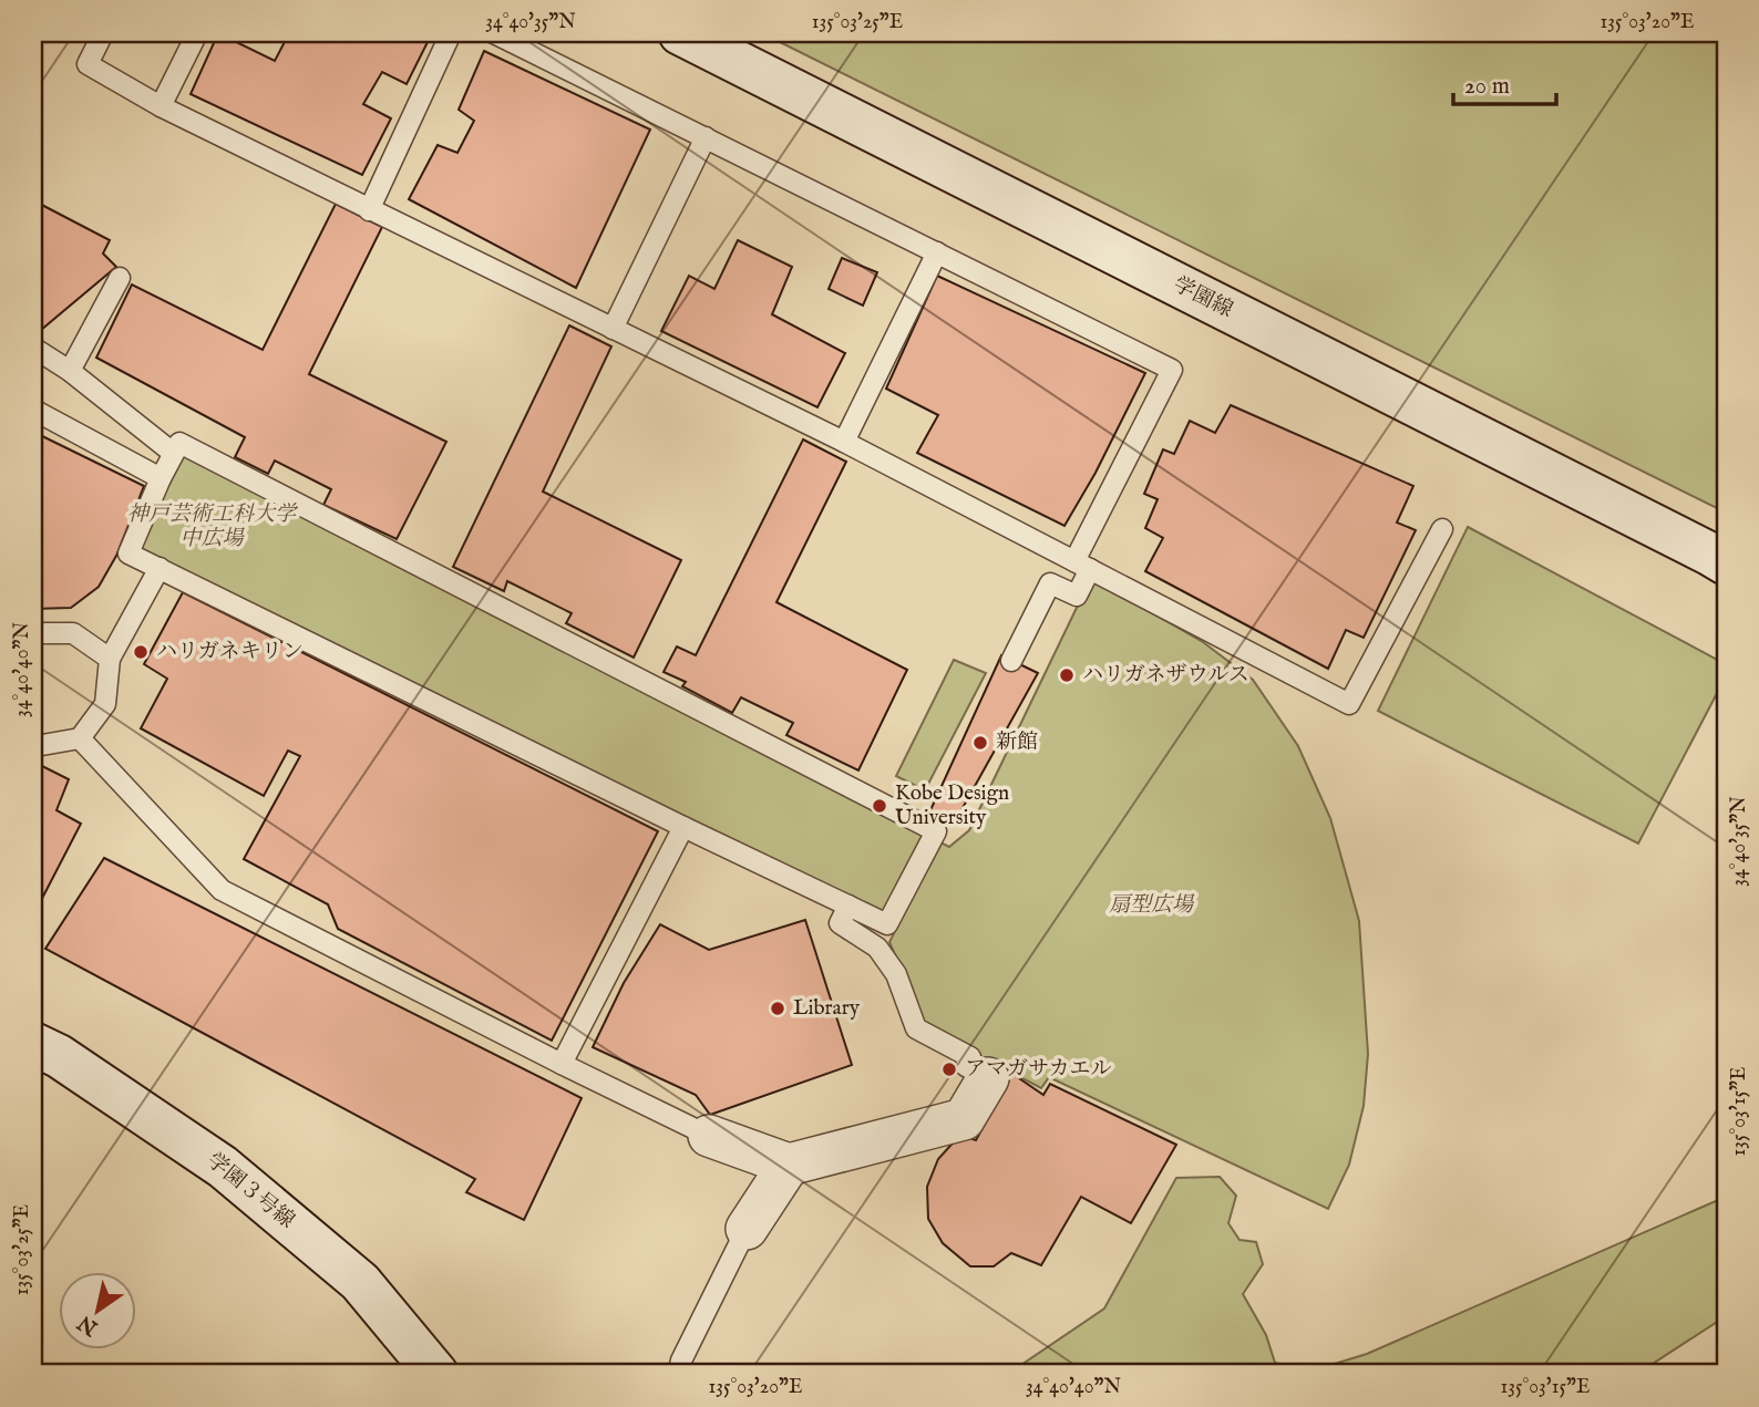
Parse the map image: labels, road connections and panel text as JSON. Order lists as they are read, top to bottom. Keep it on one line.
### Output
{"streets":{"street":["学園線","学園３号線"]},"parks":["神戸芸術工科大学 中広場","扇型広場"],"places":["ハリガネキリン","ハリガネザウルス","新館","Kobe Design University","Library","アマガサカエル"],"scale_bar":"20 m","north":"bottom left","coordinates":["34°40'35\"N","135°03'25\"E","135°03'20\"E","34°40'40\"N","135°03'15\"E"]}
